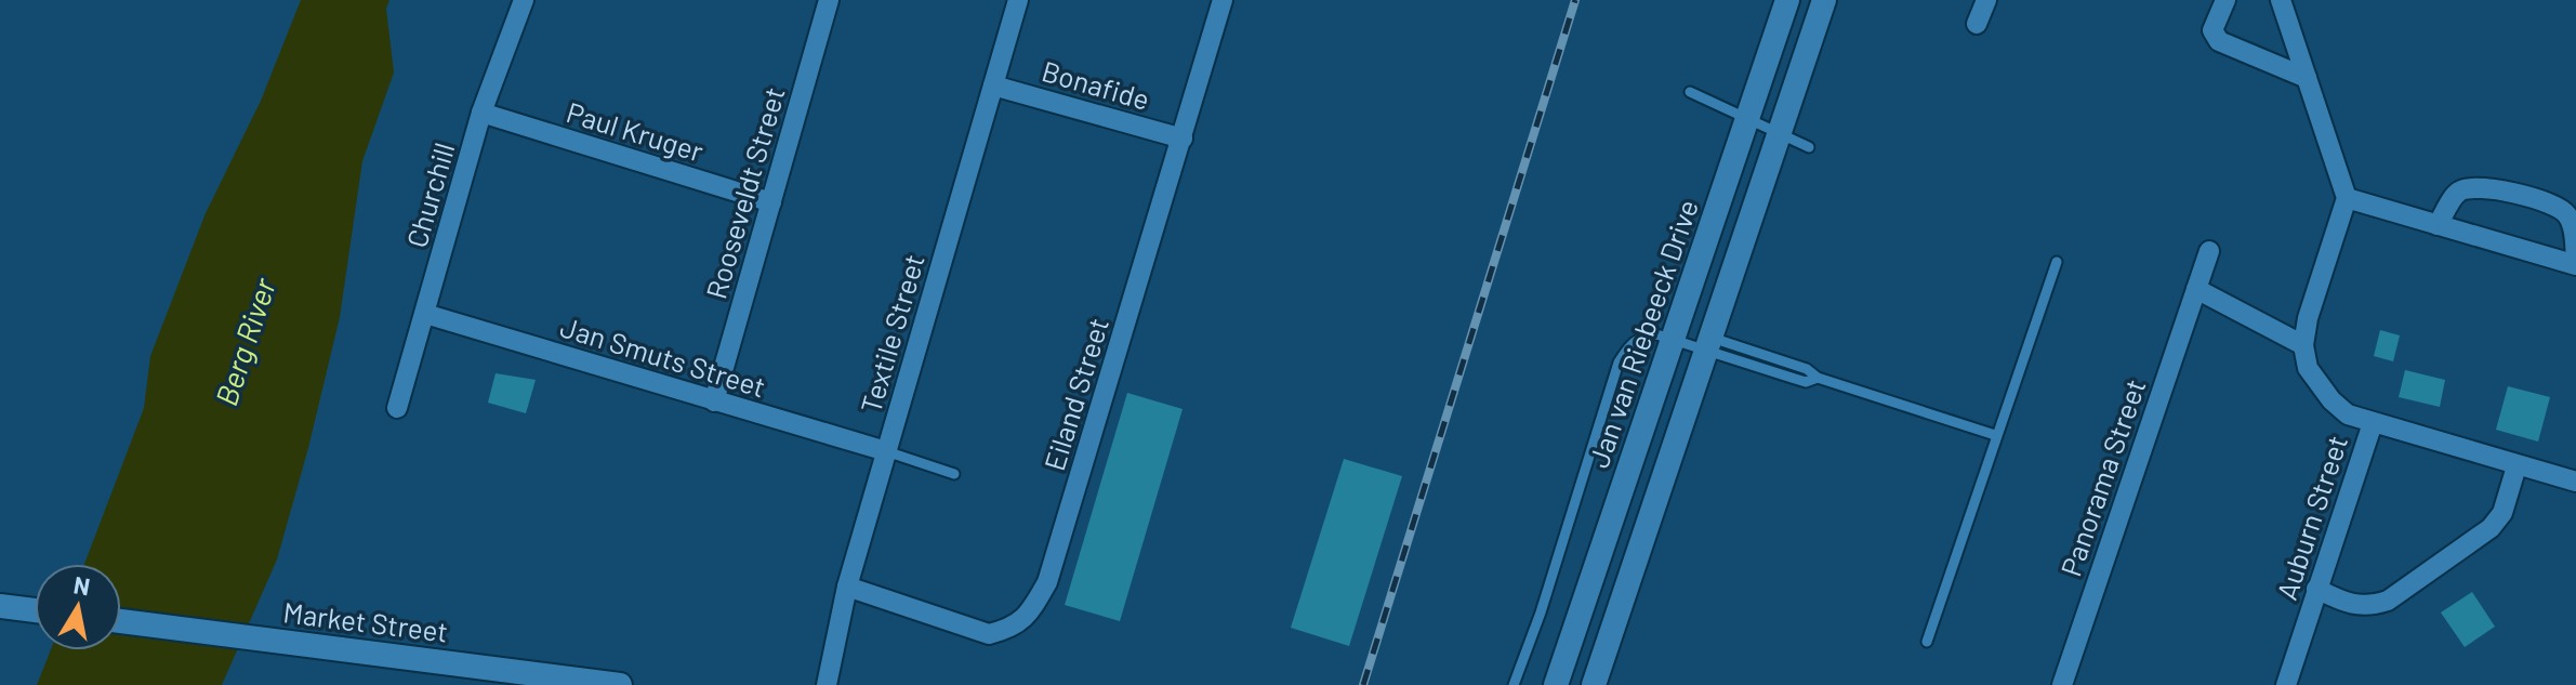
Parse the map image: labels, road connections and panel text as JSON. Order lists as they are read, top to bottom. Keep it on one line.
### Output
{"streets":{"main road":["Jan van Riebeeck Drive","Market Street"],"street":["Bonafide","Paul Kruger","Rooseveldt Street","Churchill","Textile Street","Jan Smuts Street","Eiland Street","Panorama Street","Auburn Street"]},"crossings":[["Bonafide","Textile Street"],["Bonafide","Eiland Street"],["Paul Kruger","Rooseveldt Street"],["Paul Kruger","Churchill"],["Rooseveldt Street","Jan Smuts Street"],["Churchill","Jan Smuts Street"],["Textile Street","Jan Smuts Street"],["Textile Street","Eiland Street"]],"water":["Berg River"],"north":"top"}
